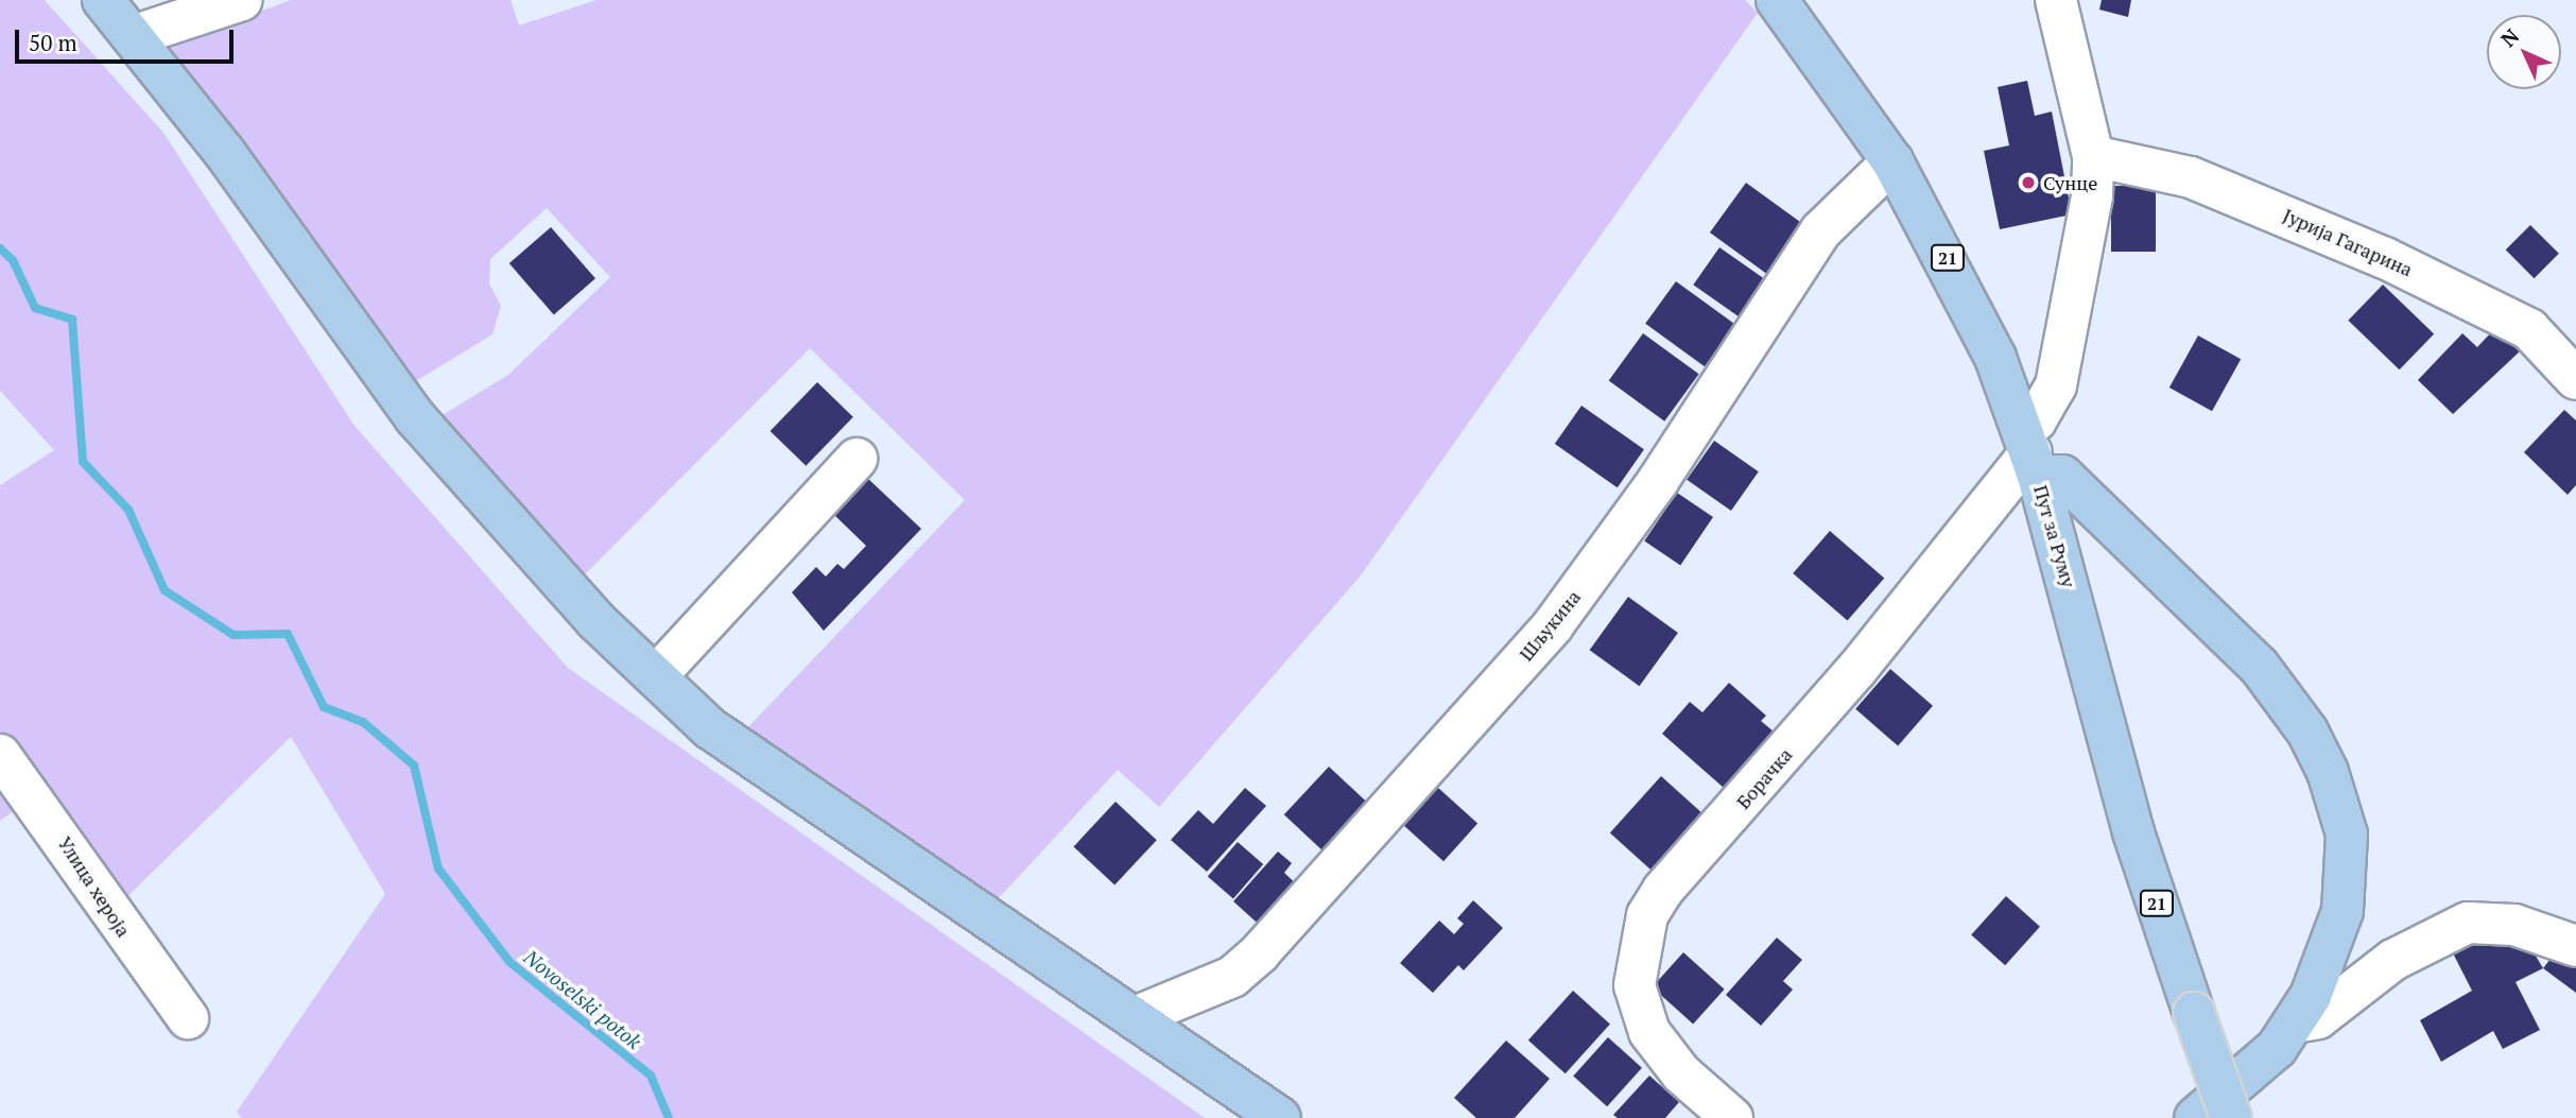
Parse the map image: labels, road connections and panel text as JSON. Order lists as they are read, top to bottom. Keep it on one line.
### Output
{"streets":{"main road":["21","Пут за Руму"],"street":["Јурија Гагарина","Шљукина","Борачка","Улица хероја"]},"crossings":[["Јурија Гагарина","Борачка"],["Пут за Руму","Шљукина"],["Пут за Руму","Борачка"]],"water":["Novoselski potok"],"places":["Сунце"],"scale_bar":"50 m","north":"top left"}
